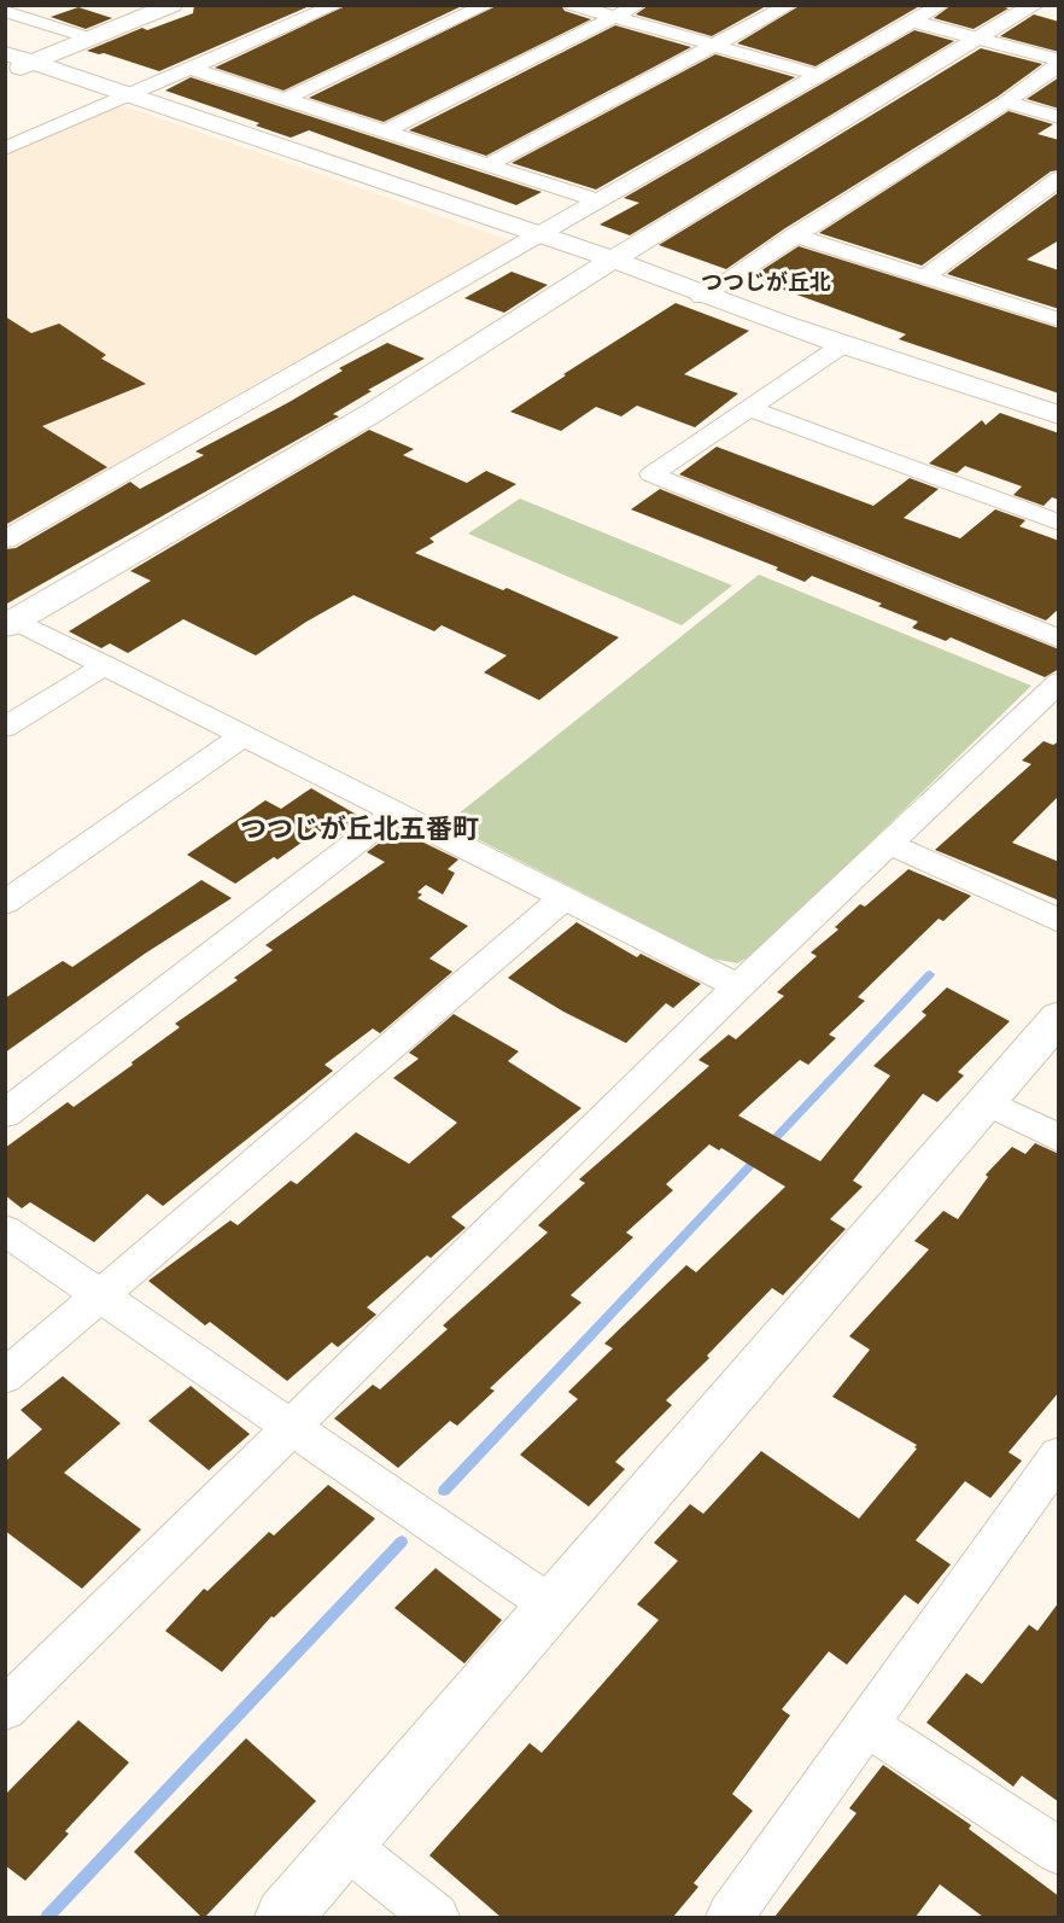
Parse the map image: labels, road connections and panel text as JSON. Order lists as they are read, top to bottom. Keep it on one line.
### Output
{"districts":["つつじが丘北","つつじが丘北五番町"]}
